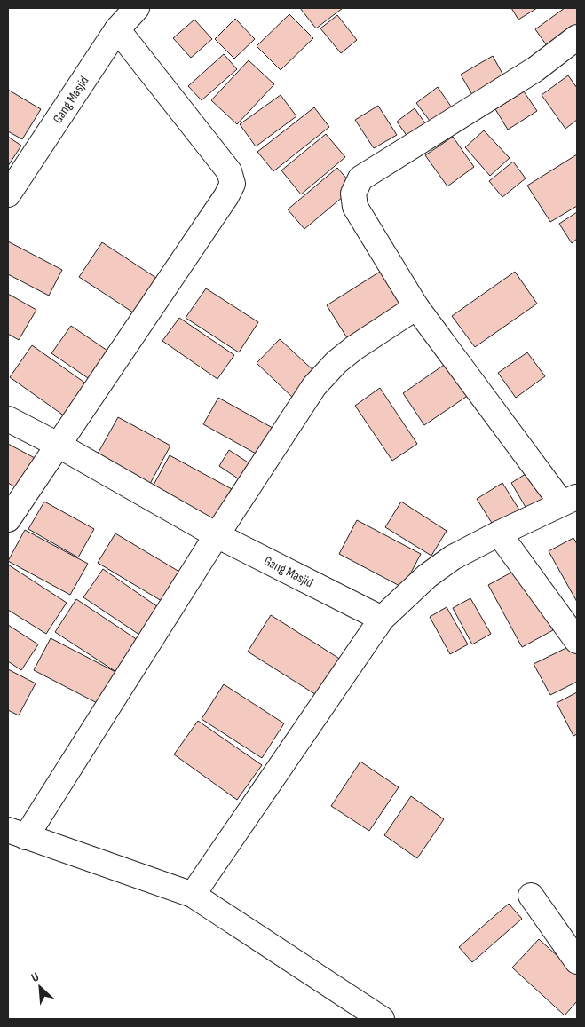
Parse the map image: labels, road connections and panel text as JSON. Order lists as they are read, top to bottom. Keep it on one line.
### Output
{"streets":{"street":["Gang Masjid"]},"north":"top left"}
